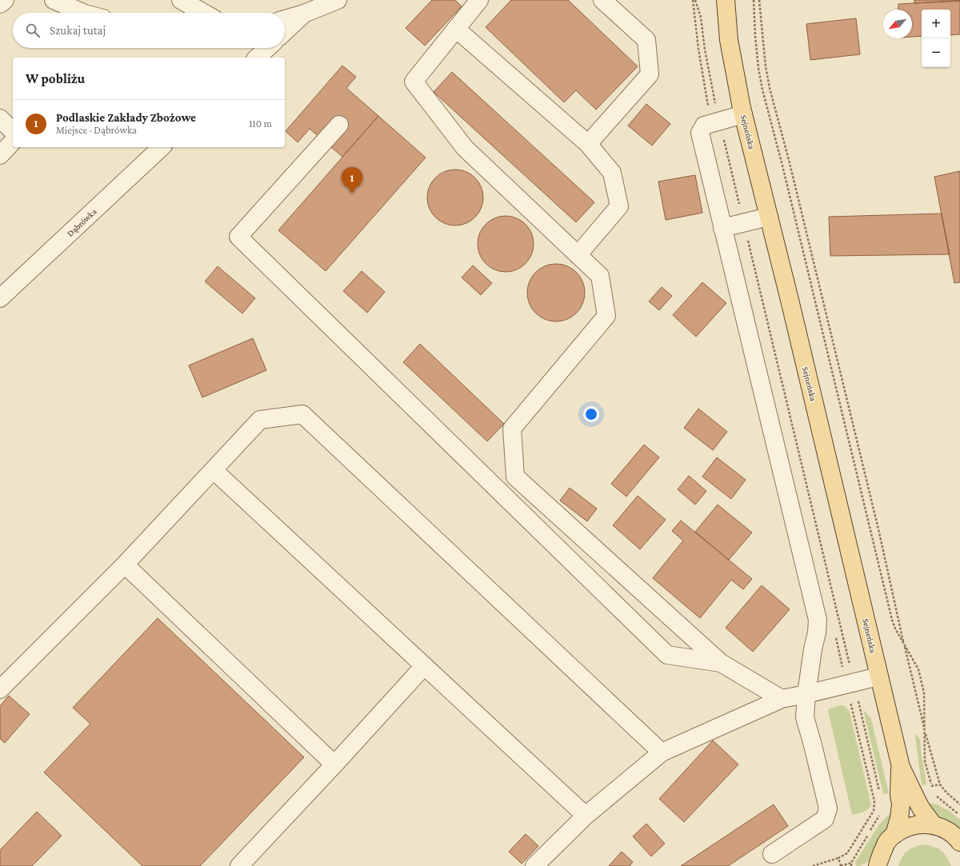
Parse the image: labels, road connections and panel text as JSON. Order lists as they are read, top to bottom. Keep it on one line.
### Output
{"streets":{"main road":["Sejneńska"],"street":["Dąbrówka"]},"north":"bottom left","page":{"map_buttons":["+","−"],"search":"Szukaj tutaj","heading":"W pobliżu","list":[{"mark":"1","name":"Podlaskie Zakłady Zbożowe","note":"Miejsce · Dąbrówka","value":"110 m"}],"pins":"1"}}
